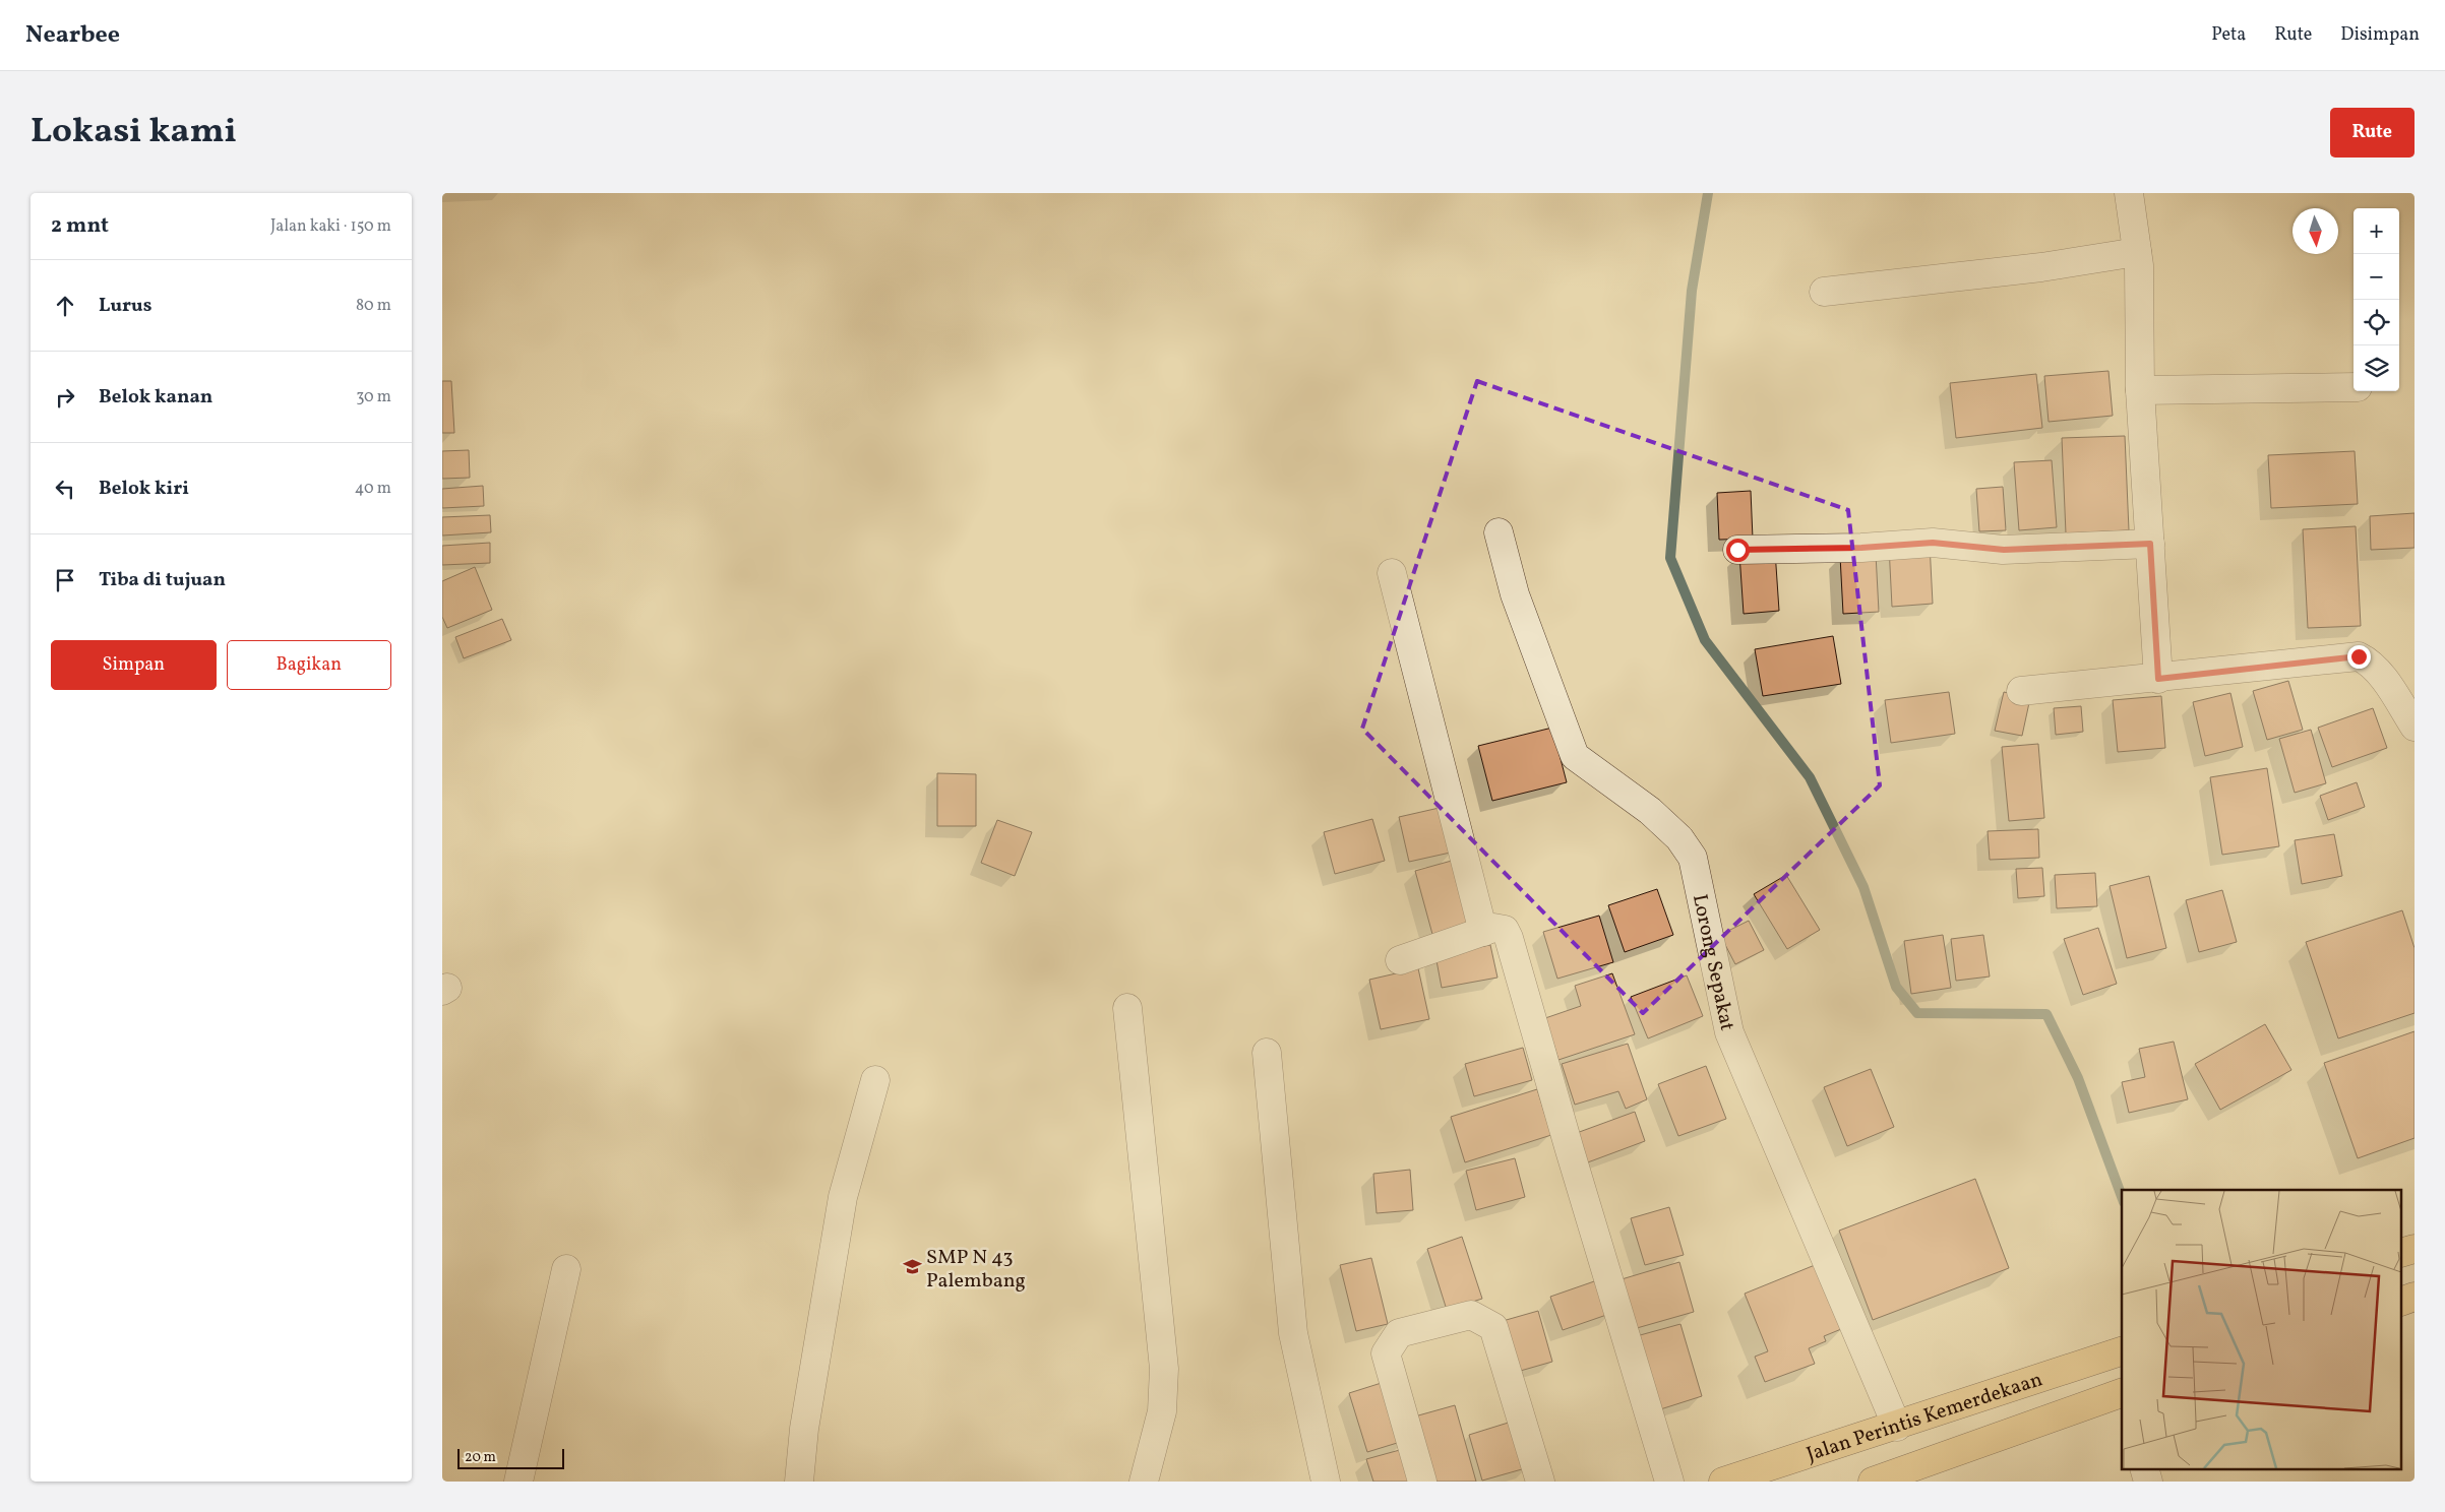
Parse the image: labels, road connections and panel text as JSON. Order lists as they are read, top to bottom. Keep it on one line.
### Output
{"streets":{"highway":["Jalan Perintis Kemerdekaan"],"street":["Lorong Sepakat"]},"crossings":[["Lorong Sepakat","Jalan Perintis Kemerdekaan"]],"places":{"school or university":["SMP N 43 Palembang"]},"scale_bar":"20 m","north":"bottom","page":{"header":"Nearbee","nav":["Peta","Rute","Disimpan"],"title":"Lokasi kami","buttons":["Rute",["Simpan","Bagikan"]],"heading":["2 mnt","Jalan kaki · 150 m"],"map_buttons":["+","−"],"list":[["Lurus","80 m"],["Belok kanan","30 m"],["Belok kiri","40 m"],"Tiba di tujuan"],"scale":"20 m"}}
